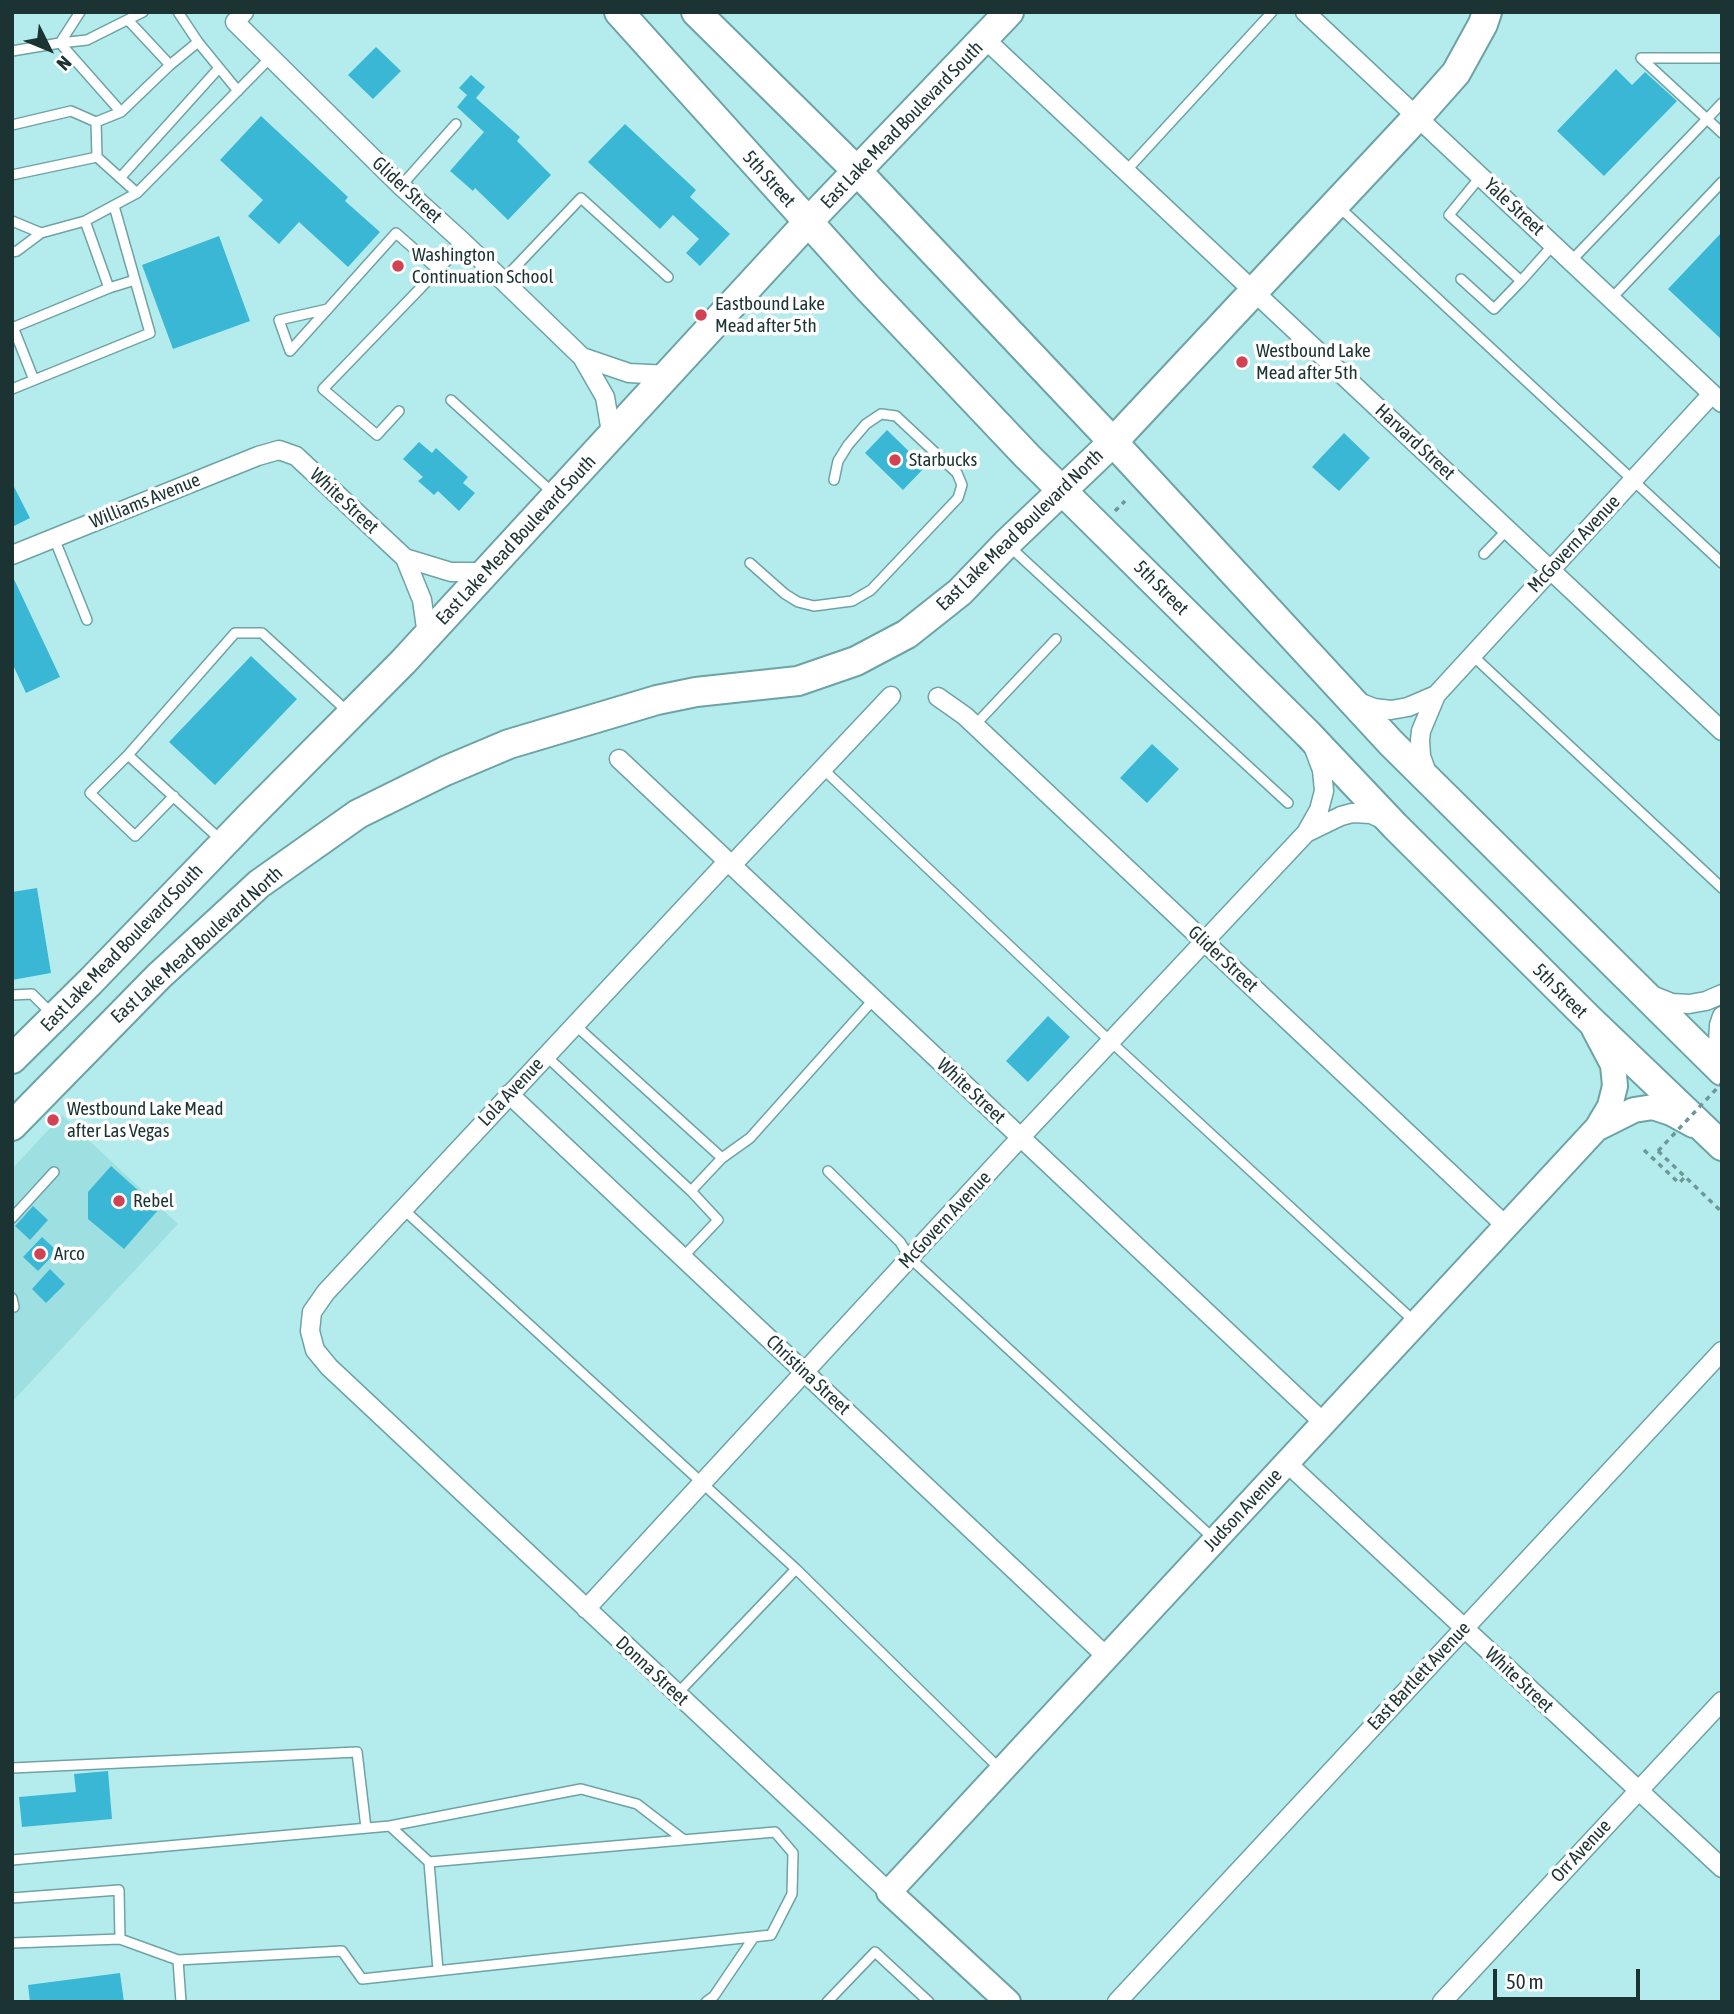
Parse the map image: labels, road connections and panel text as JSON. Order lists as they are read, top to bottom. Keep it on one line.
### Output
{"streets":{"main road":["East Lake Mead Boulevard South","5th Street","East Lake Mead Boulevard North"],"street":["Glider Street","Yale Street","Harvard Street","Williams Avenue","White Street","McGovern Avenue","Lola Avenue","Christina Street","Judson Avenue","Donna Street","East Bartlett Avenue","Orr Avenue"]},"crossings":[["East Lake Mead Boulevard South","5th Street"],["East Lake Mead Boulevard South","Glider Street"],["East Lake Mead Boulevard South","Harvard Street"],["East Lake Mead Boulevard South","White Street"],["5th Street","East Lake Mead Boulevard North"],["5th Street","McGovern Avenue"],["5th Street","Judson Avenue"],["Glider Street","McGovern Avenue"],["Glider Street","Judson Avenue"],["Yale Street","East Lake Mead Boulevard North"],["Yale Street","McGovern Avenue"],["Harvard Street","East Lake Mead Boulevard North"],["Harvard Street","McGovern Avenue"],["Williams Avenue","White Street"],["White Street","McGovern Avenue"],["White Street","Lola Avenue"],["White Street","Judson Avenue"],["White Street","East Bartlett Avenue"],["White Street","Orr Avenue"],["McGovern Avenue","Christina Street"],["McGovern Avenue","Donna Street"],["Lola Avenue","Christina Street"],["Lola Avenue","Donna Street"],["Christina Street","Judson Avenue"],["Judson Avenue","Donna Street"]],"places":["Washington Continuation School","Eastbound Lake Mead after 5th","Westbound Lake Mead after 5th","Starbucks","Westbound Lake Mead after Las Vegas","Rebel","Arco"],"scale_bar":"50 m","north":"bottom right"}
